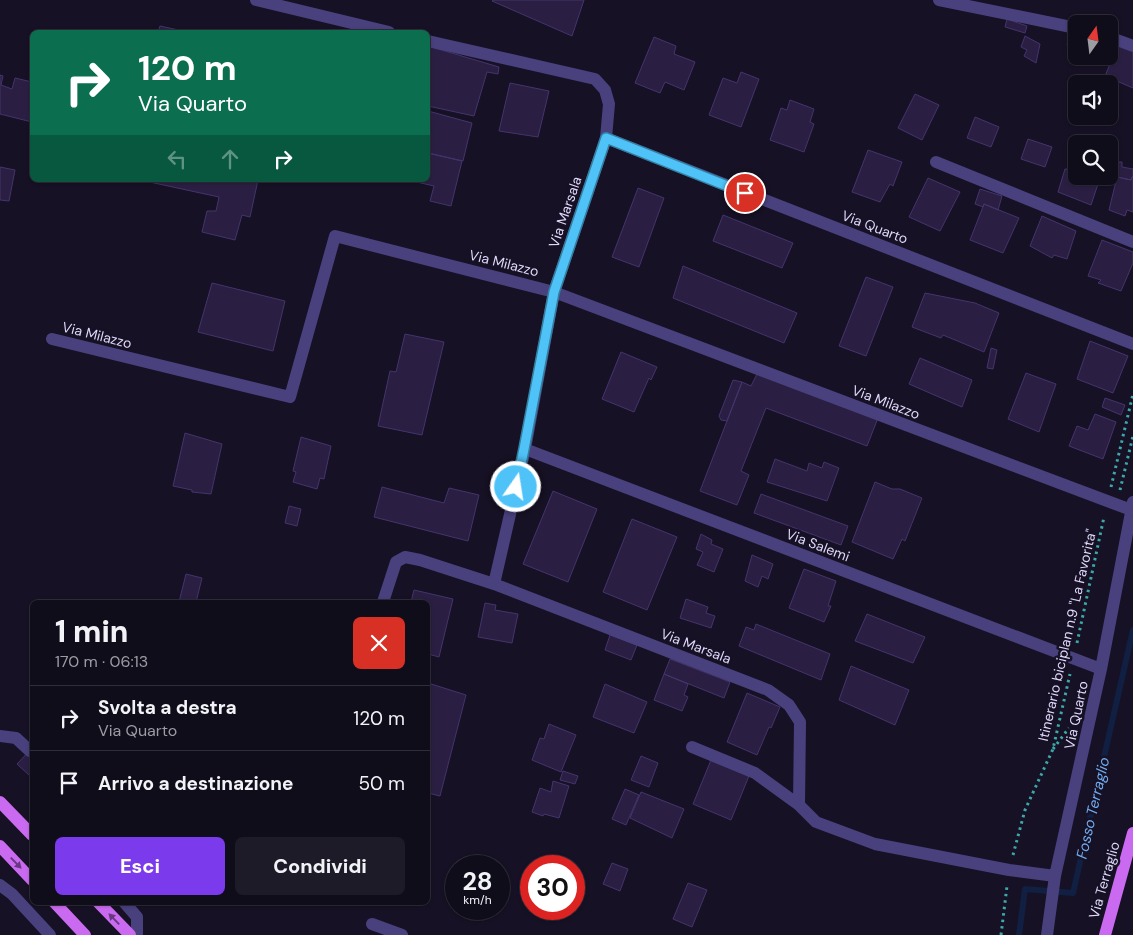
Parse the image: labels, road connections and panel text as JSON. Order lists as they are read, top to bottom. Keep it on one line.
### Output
{"streets":{"main road":["Via Terraglio"],"street":["Via Marsala","Via Quarto","Via Milazzo","Via Salemi"],"path":["Itinerario biciplan n.9 \"La Favorita\""]},"crossings":[["Via Marsala","Via Quarto"],["Via Marsala","Via Milazzo"],["Via Marsala","Via Salemi"],["Via Quarto","Via Milazzo"],["Via Quarto","Via Salemi"],["Via Milazzo","Itinerario biciplan n.9 \"La Favorita\""],["Via Salemi","Itinerario biciplan n.9 \"La Favorita\""]],"water":["Fosso Terraglio"],"north":"top","page":{"turn":["120 m","Via Quarto"],"heading":["1 min","170 m · 06:13"],"list":[{"name":"Svolta a destra","note":"Via Quarto","value":"120 m"},{"name":"Arrivo a destinazione","value":"50 m"}],"buttons":["Esci","Condividi"],"speed":"28 km/h","limit":"30"}}
